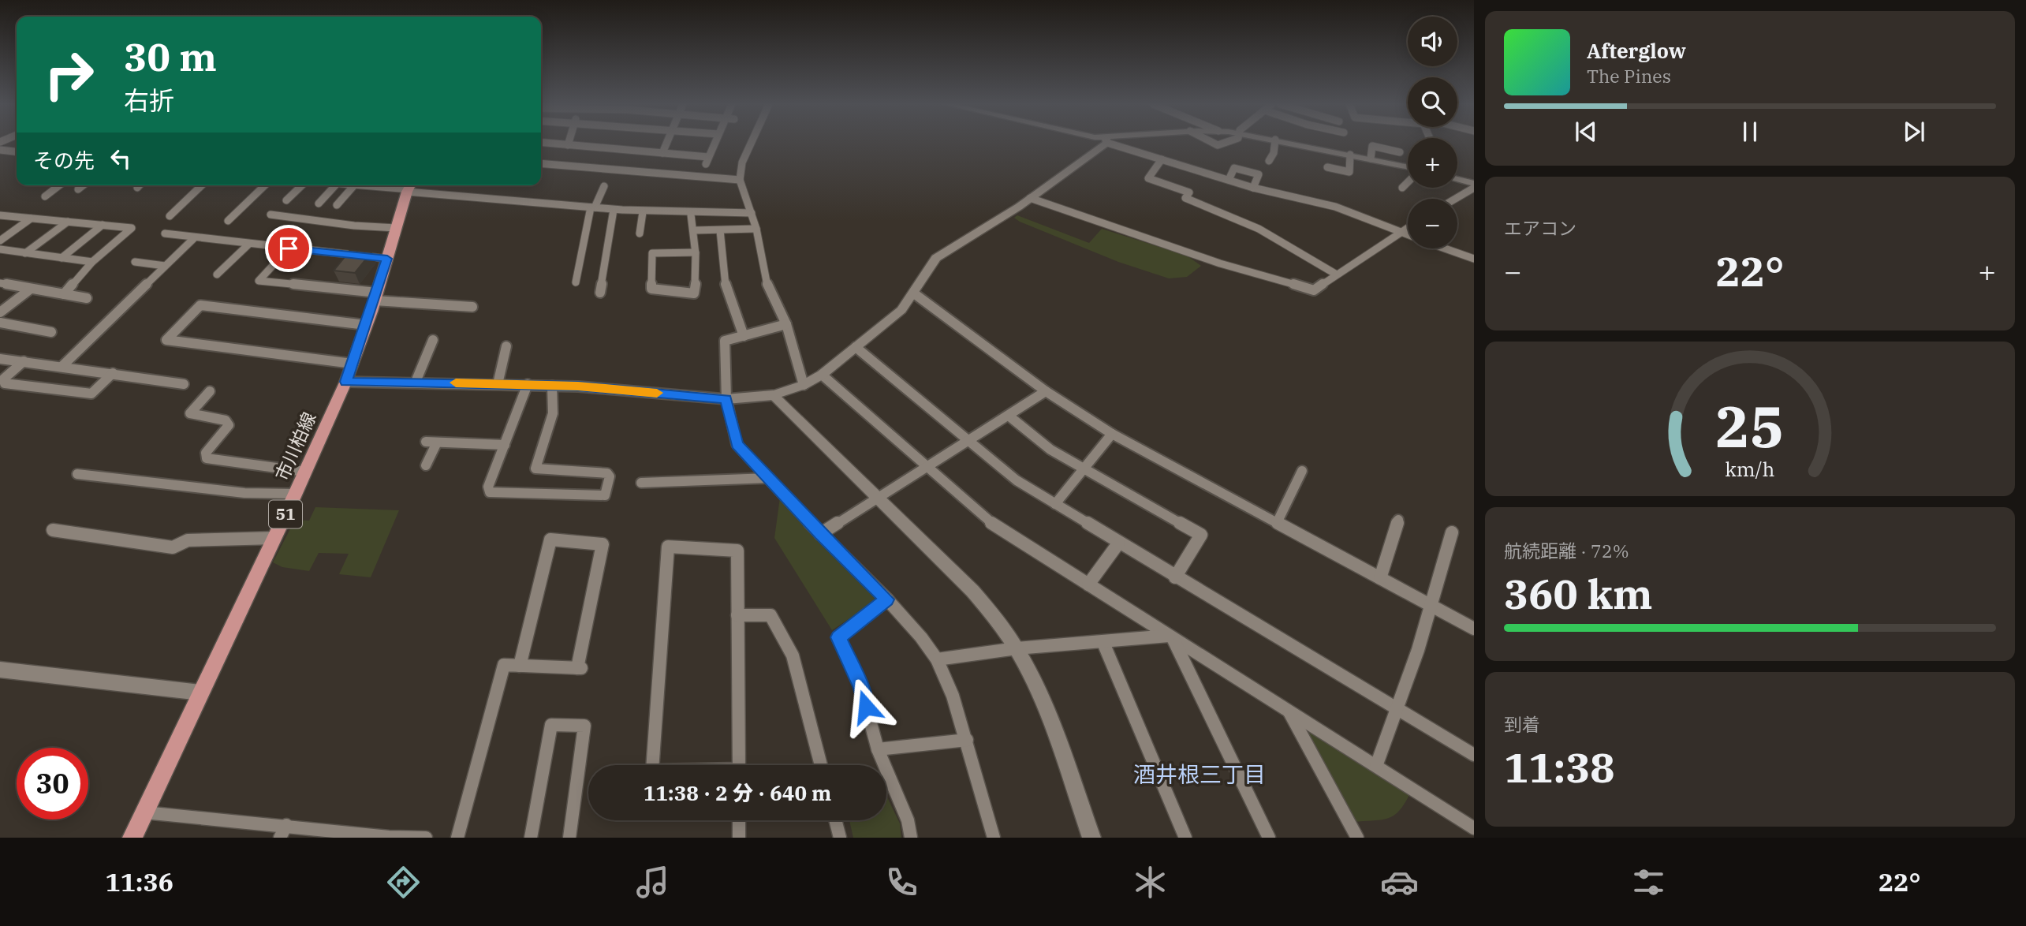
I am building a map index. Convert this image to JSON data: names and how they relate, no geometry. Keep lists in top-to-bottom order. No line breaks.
{"streets":{"main road":["市川柏線","51"]},"districts":["酒井根三丁目"],"page":{"map_buttons":["+","−"],"turn":["30 m","右折"],"song":["Afterglow","The Pines"],"then":"その先","tile":["エアコン",["航続距離 · 72%","360 km"],["到着","11:38"]],"heat":["−","22°","+"],"limit":"30","trip":"11:38 · 2 分 · 640 m","tabs":["11:36","22°"],"gauge":["25","km/h"]}}
